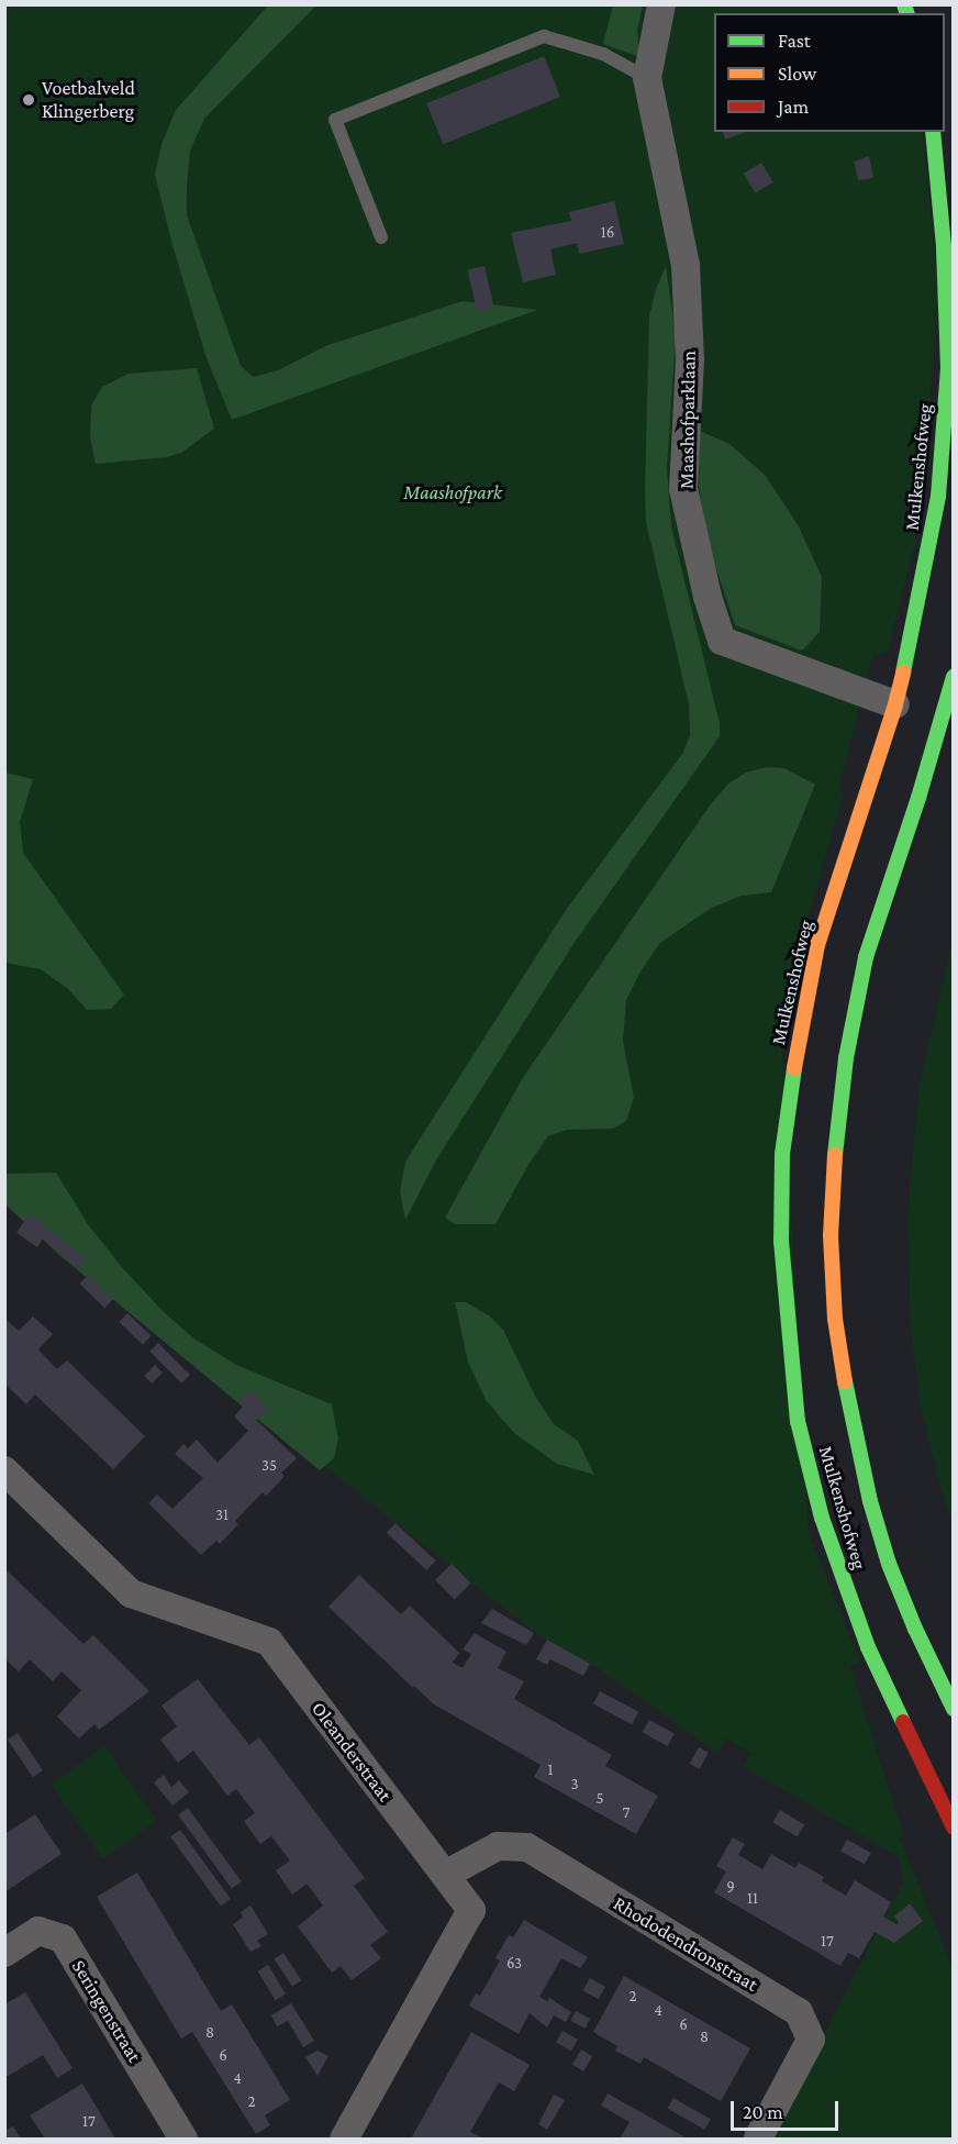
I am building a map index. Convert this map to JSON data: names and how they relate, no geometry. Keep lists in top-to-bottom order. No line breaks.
{"streets":{"street":["Maashofparklaan","Mulkenshofweg","Oleanderstraat","Rhododendronstraat","Seringenstraat"]},"crossings":[["Maashofparklaan","Mulkenshofweg"],["Oleanderstraat","Rhododendronstraat"]],"parks":["Maashofpark"],"places":["Voetbalveld Klingerberg"],"house_numbers":["16","35","31","1","3","5","7","9","11","17","63","2","4","6","8","8","6","4","2","17"],"legend":["Fast","Slow","Jam"],"scale_bar":"20 m"}
